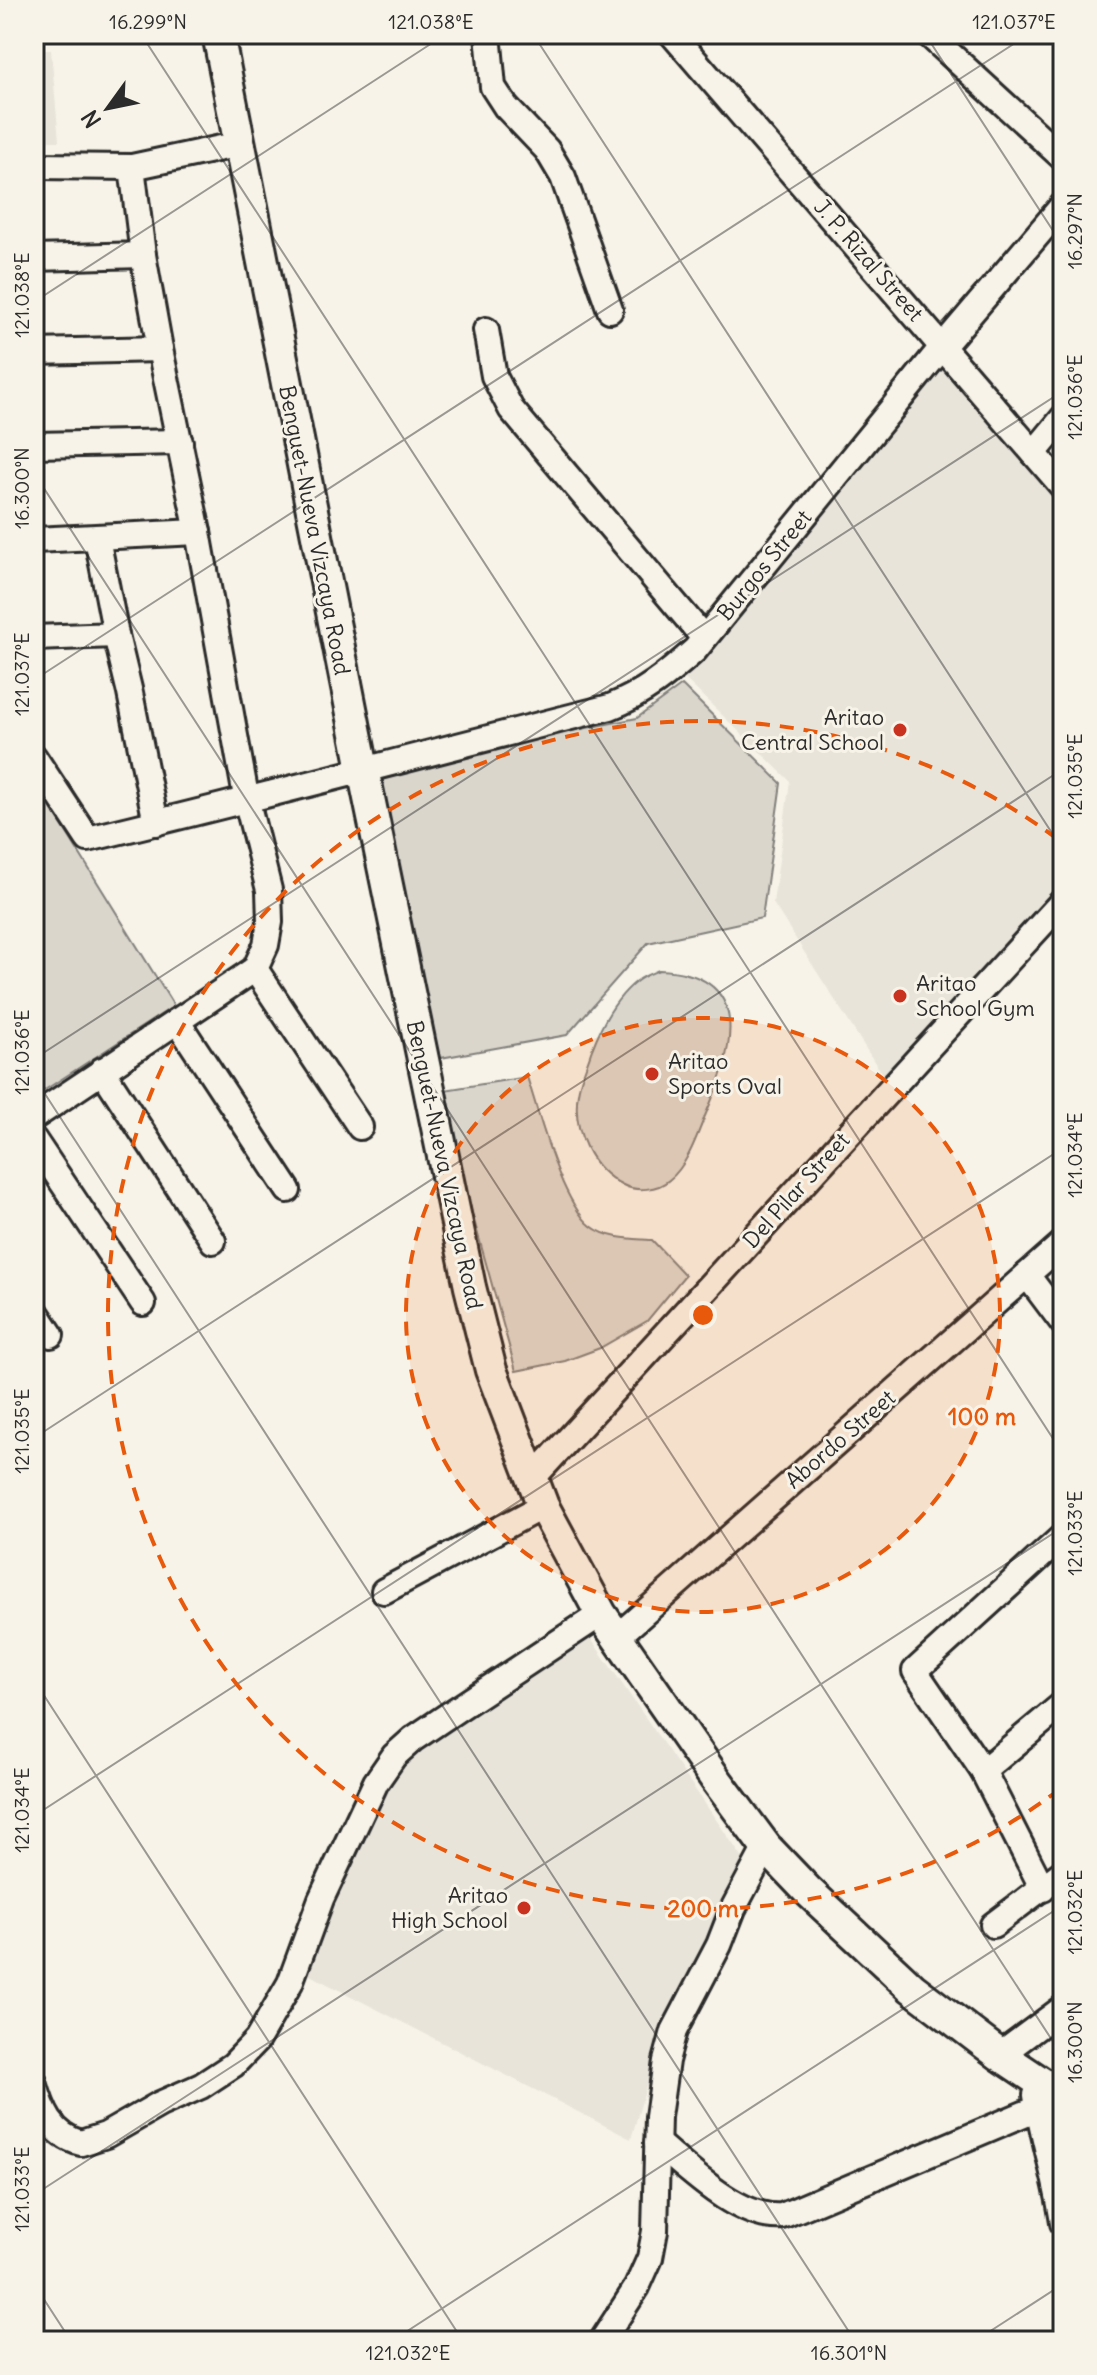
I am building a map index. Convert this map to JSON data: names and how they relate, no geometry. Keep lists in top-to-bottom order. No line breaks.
{"streets":{"main road":["Benguet-Nueva Vizcaya Road"],"street":["J. P. Rizal Street","Burgos Street","Del Pilar Street","Abordo Street"]},"crossings":[["J. P. Rizal Street","Burgos Street"],["Benguet-Nueva Vizcaya Road","Burgos Street"],["Benguet-Nueva Vizcaya Road","Del Pilar Street"],["Benguet-Nueva Vizcaya Road","Abordo Street"]],"places":["Aritao Central School","Aritao School Gym","Aritao Sports Oval","Aritao High School"],"north":"bottom left","coordinates":["16.299°N","121.038°E","121.037°E","16.297°N","121.036°E","16.300°N","121.035°E","121.034°E","121.033°E","121.032°E","16.301°N"],"rings":["100 m","200 m"]}
